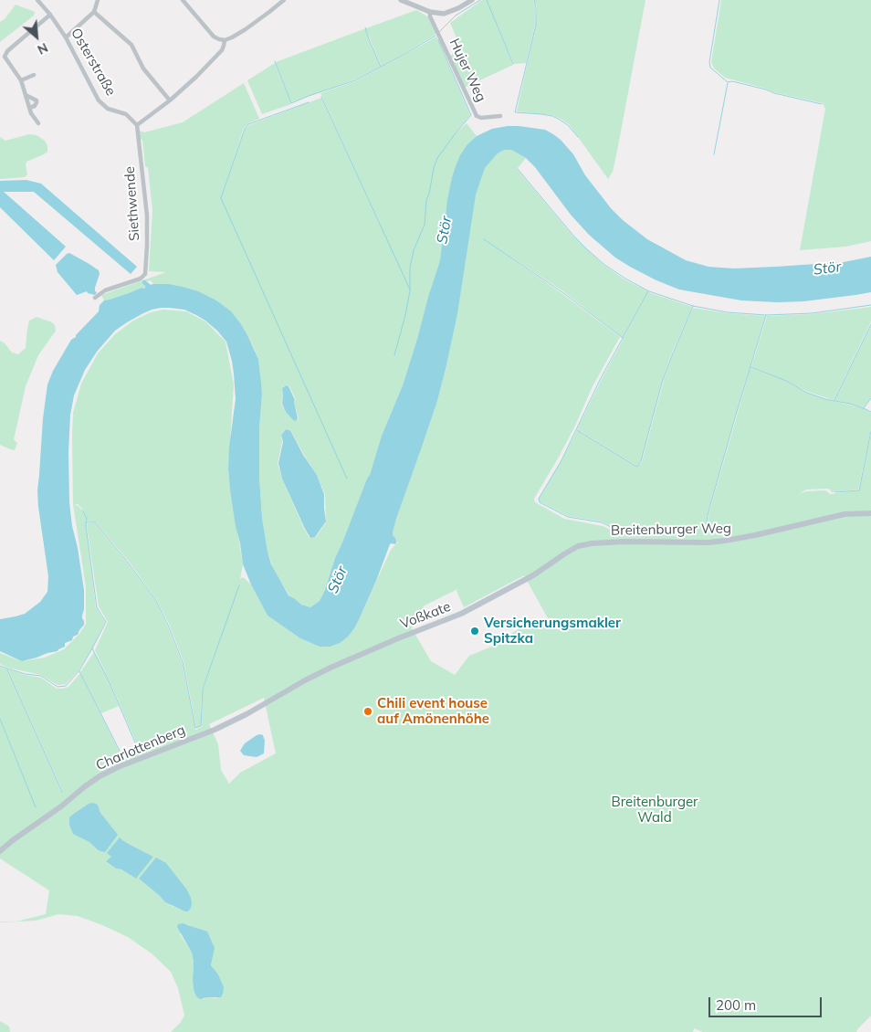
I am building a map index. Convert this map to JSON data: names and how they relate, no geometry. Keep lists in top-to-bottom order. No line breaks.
{"streets":{"main road":["Breitenburger Weg","Voßkate","Charlottenberg"],"street":["Osterstraße","Hujer Weg","Siethwende"]},"crossings":[["Osterstraße","Siethwende"],["Breitenburger Weg","Voßkate"],["Voßkate","Charlottenberg"]],"water":["Stör"],"parks":["Breitenburger Wald"],"places":["Versicherungsmakler Spitzka","Chili event house auf Amönenhöhe"],"scale_bar":"200 m","north":"bottom right"}
